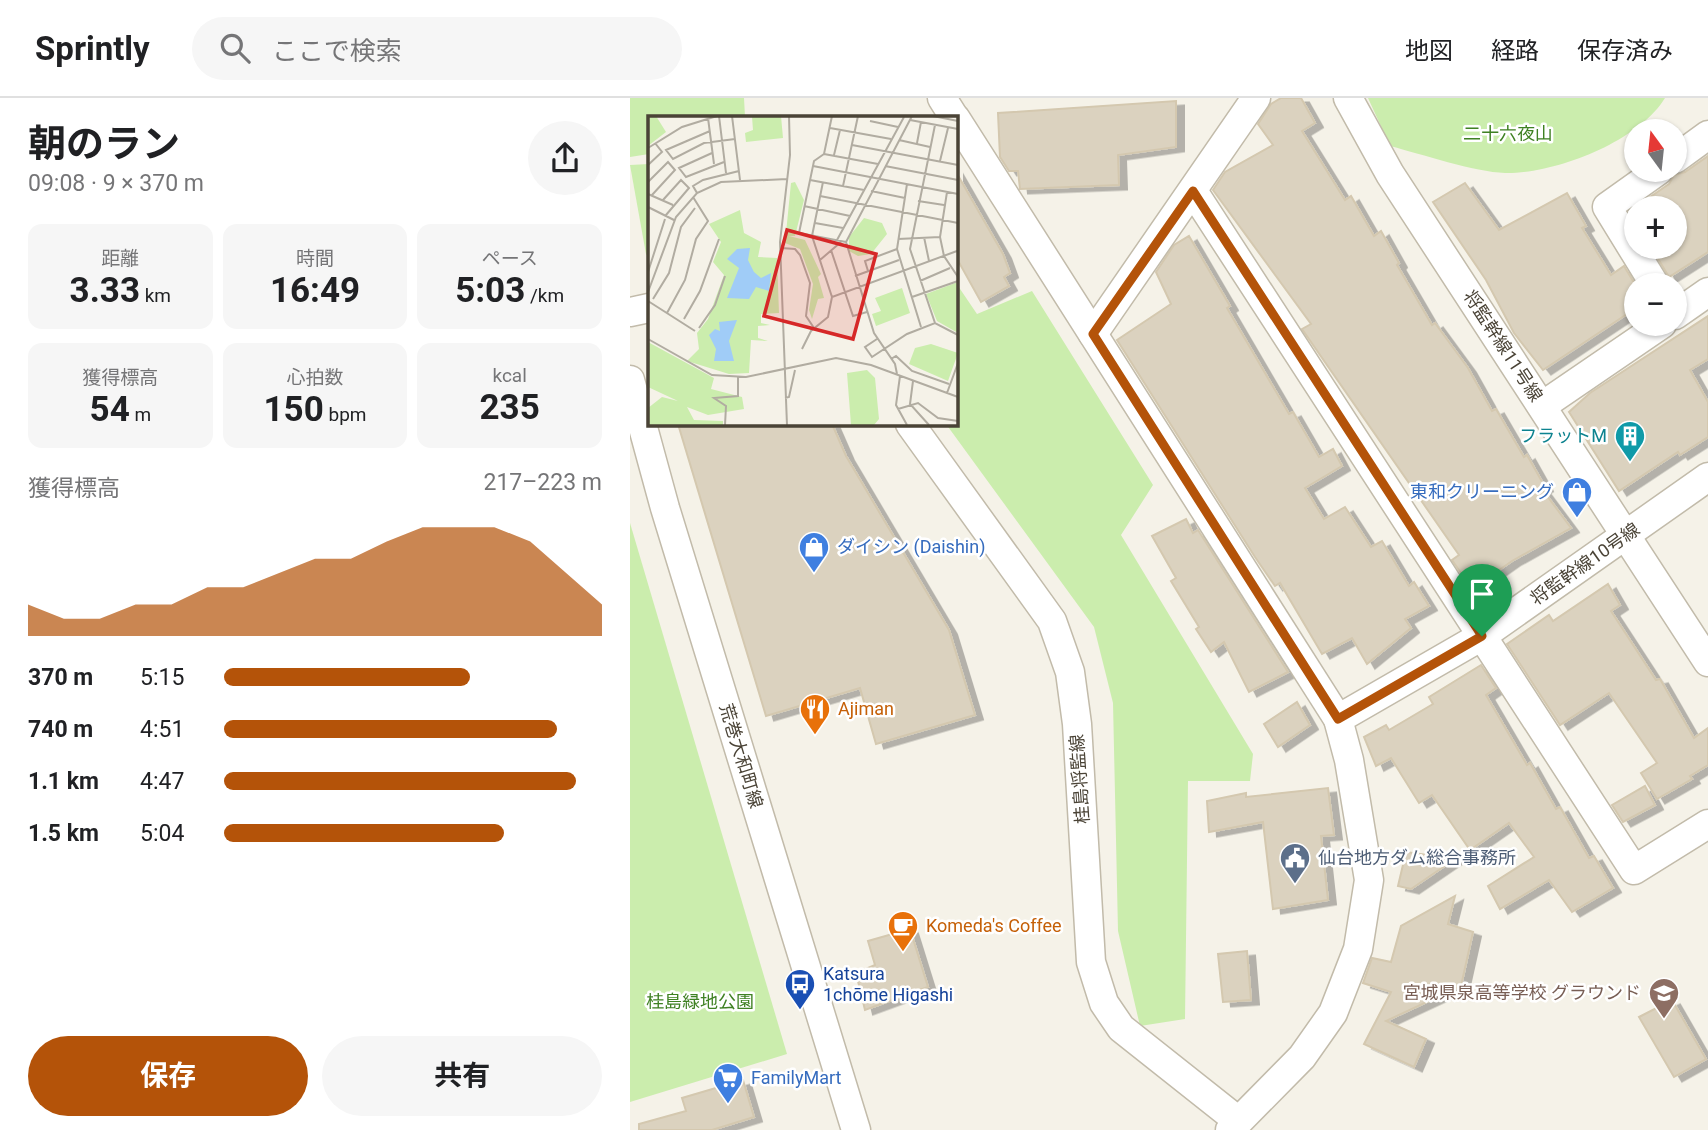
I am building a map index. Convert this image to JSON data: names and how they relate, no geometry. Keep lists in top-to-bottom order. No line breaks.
{"streets":{"street":["将監幹線11号線","将監幹線10号線","荒巻大和町線","桂島将監線"]},"crossings":[["将監幹線11号線","将監幹線10号線"]],"parks":["二十六夜山","桂島緑地公園"],"places":{"building":["フラットM"],"shop":["東和クリーニング","ダイシン (Daishin)"],"restaurant":["Ajiman"],"public building":["仙台地方ダム総合事務所"],"cafe":["Komeda's Coffee"],"bus stop":["Katsura 1chōme Higashi"],"school or university":["宮城県泉高等学校 グラウンド"],"supermarket":["FamilyMart"]},"north":"top","page":{"header":"Sprintly","search":"ここで検索","nav":["地図","経路","保存済み"],"heading":["朝のラン","09:08 · 9 × 370 m"],"map_buttons":["+","−"],"stats":[["距離","3.33 km"],["時間","16:49"],["ペース","5:03 /km"],["獲得標高","54 m"],["心拍数","150 bpm"],["kcal","235"]],"chart":["獲得標高","217–223 m"],"list":[{"name":"370 m","note":"5:15"},{"name":"740 m","note":"4:51"},{"name":"1.1 km","note":"4:47"},{"name":"1.5 km","note":"5:04"}],"buttons":["保存","共有"]}}
